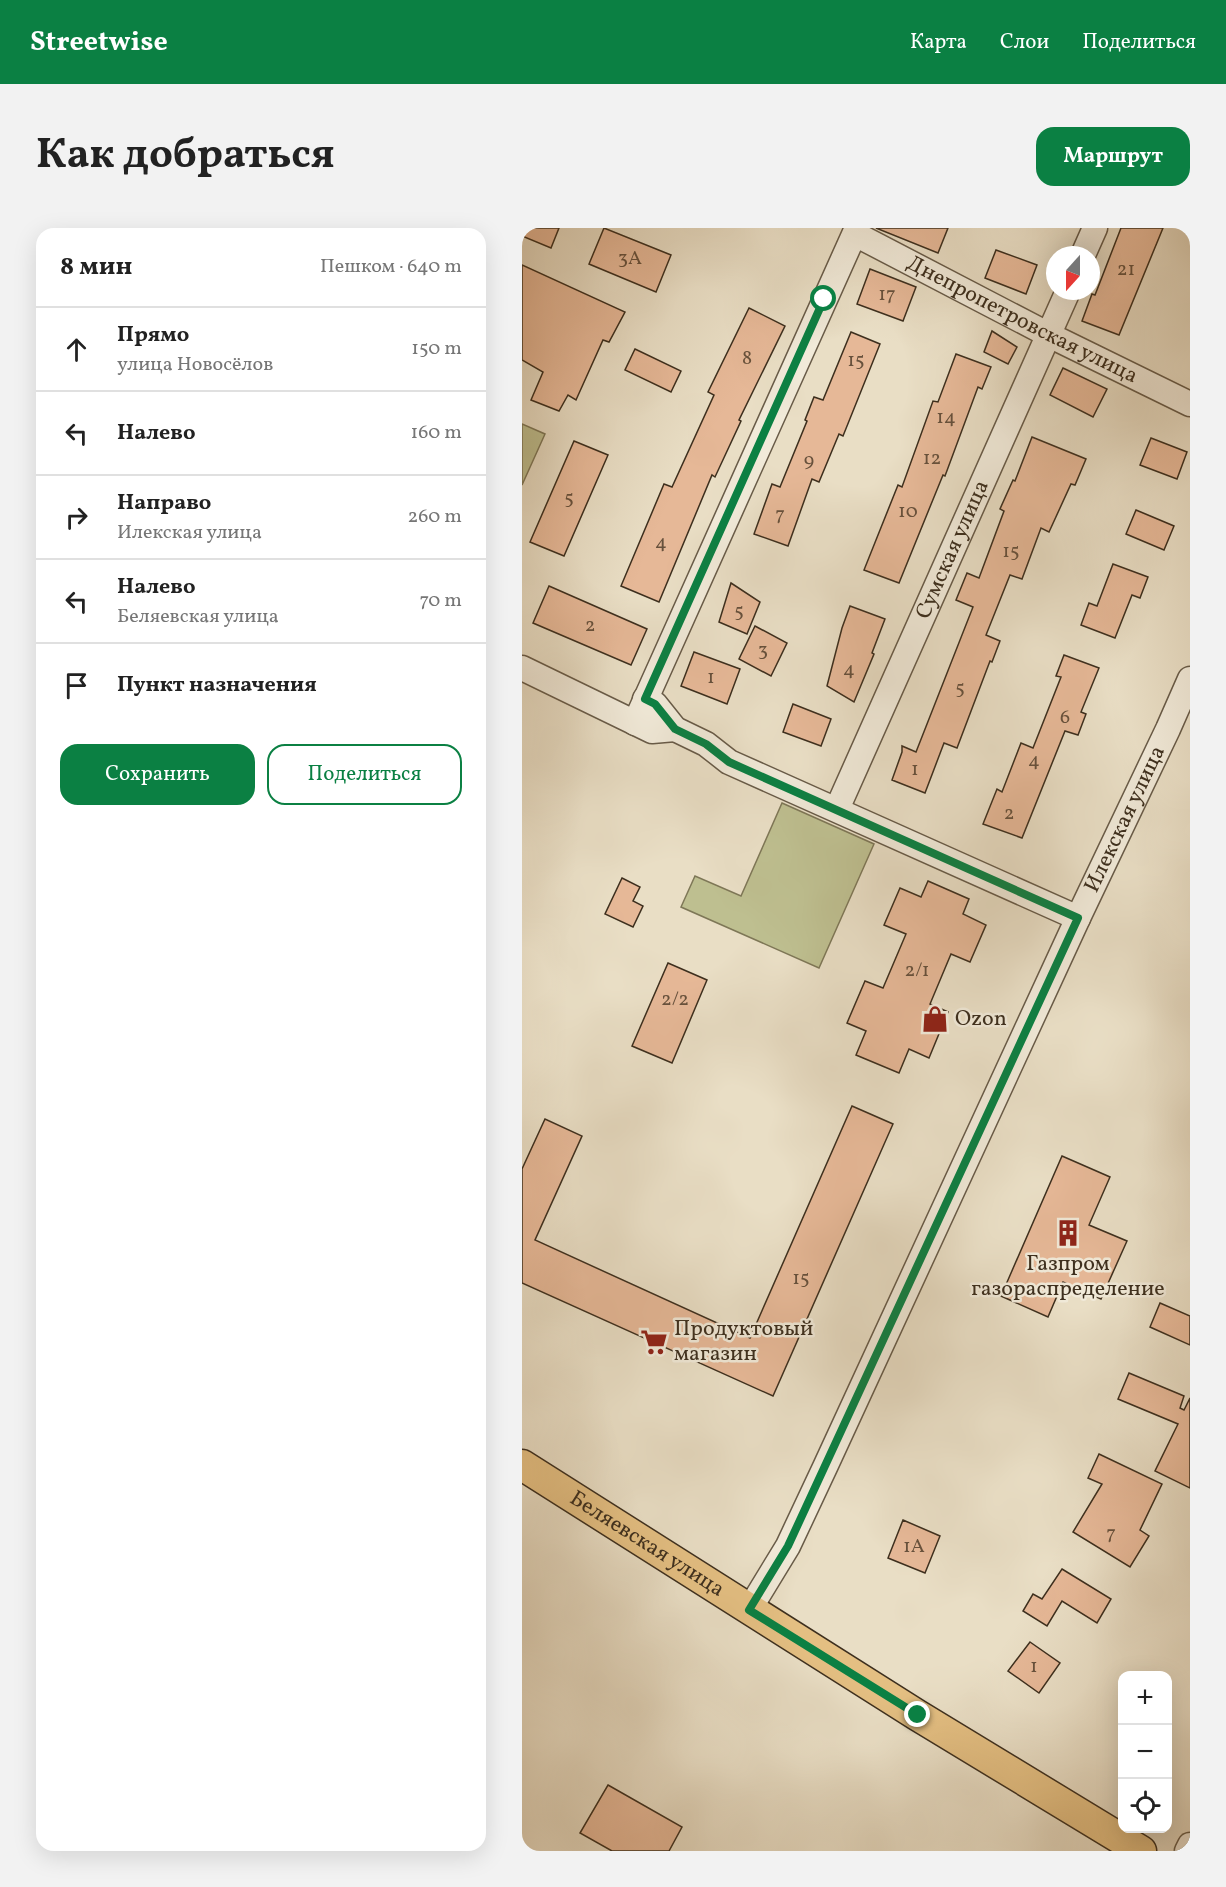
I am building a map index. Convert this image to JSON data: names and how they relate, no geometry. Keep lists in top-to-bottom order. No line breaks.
{"streets":{"main road":["Беляевская улица"],"street":["Днепропетровская улица","Сумская улица","Илекская улица"]},"crossings":[["Днепропетровская улица","Сумская улица"],["Илекская улица","Беляевская улица"]],"places":{"shop":["Ozon"],"building":["Газпром газораспределение"],"supermarket":["Продуктовый магазин"]},"house_numbers":["3А","21","17","8","15","14","12","9","5","10","7","4","15","5","2","3","4","1","5","6","4","1","2","2/1","2/2","15","7","1А","1"],"north":"bottom","page":{"header":"Streetwise","nav":["Карта","Слои","Поделиться"],"title":"Как добраться","buttons":["Маршрут",["Сохранить","Поделиться"]],"heading":["8 мин","Пешком · 640 m"],"list":[["Прямо","улица Новосёлов","150 m"],["Налево","160 m"],["Направо","Илекская улица","260 m"],["Налево","Беляевская улица","70 m"],"Пункт назначения"],"map_buttons":["+","−"]}}
